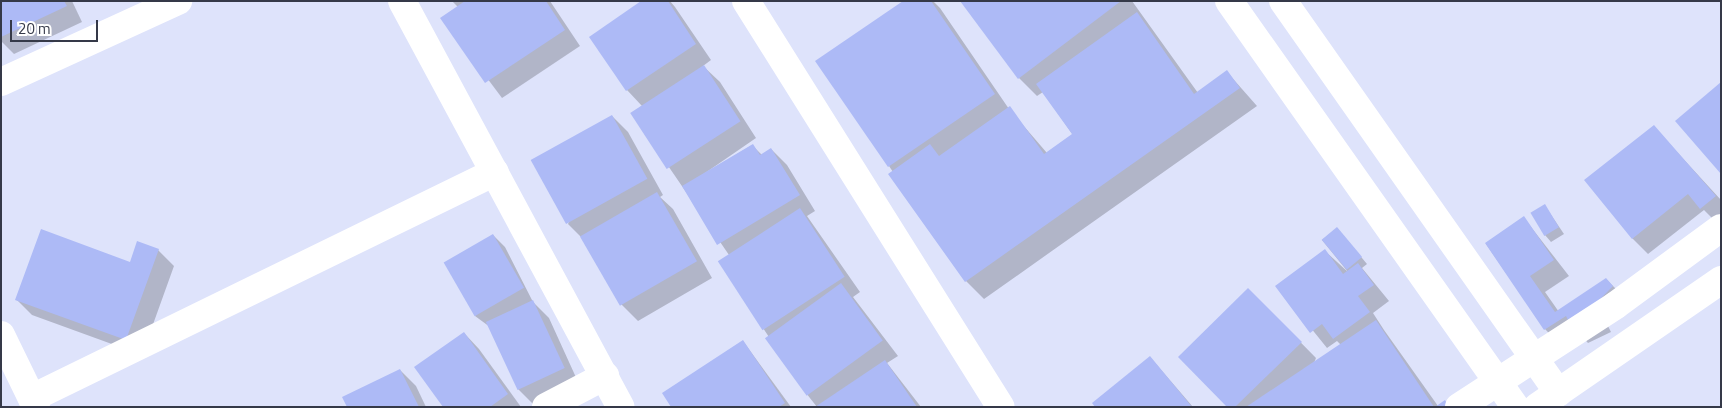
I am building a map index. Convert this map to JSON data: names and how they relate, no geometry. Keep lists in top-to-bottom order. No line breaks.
{"scale_bar":"20 m"}
